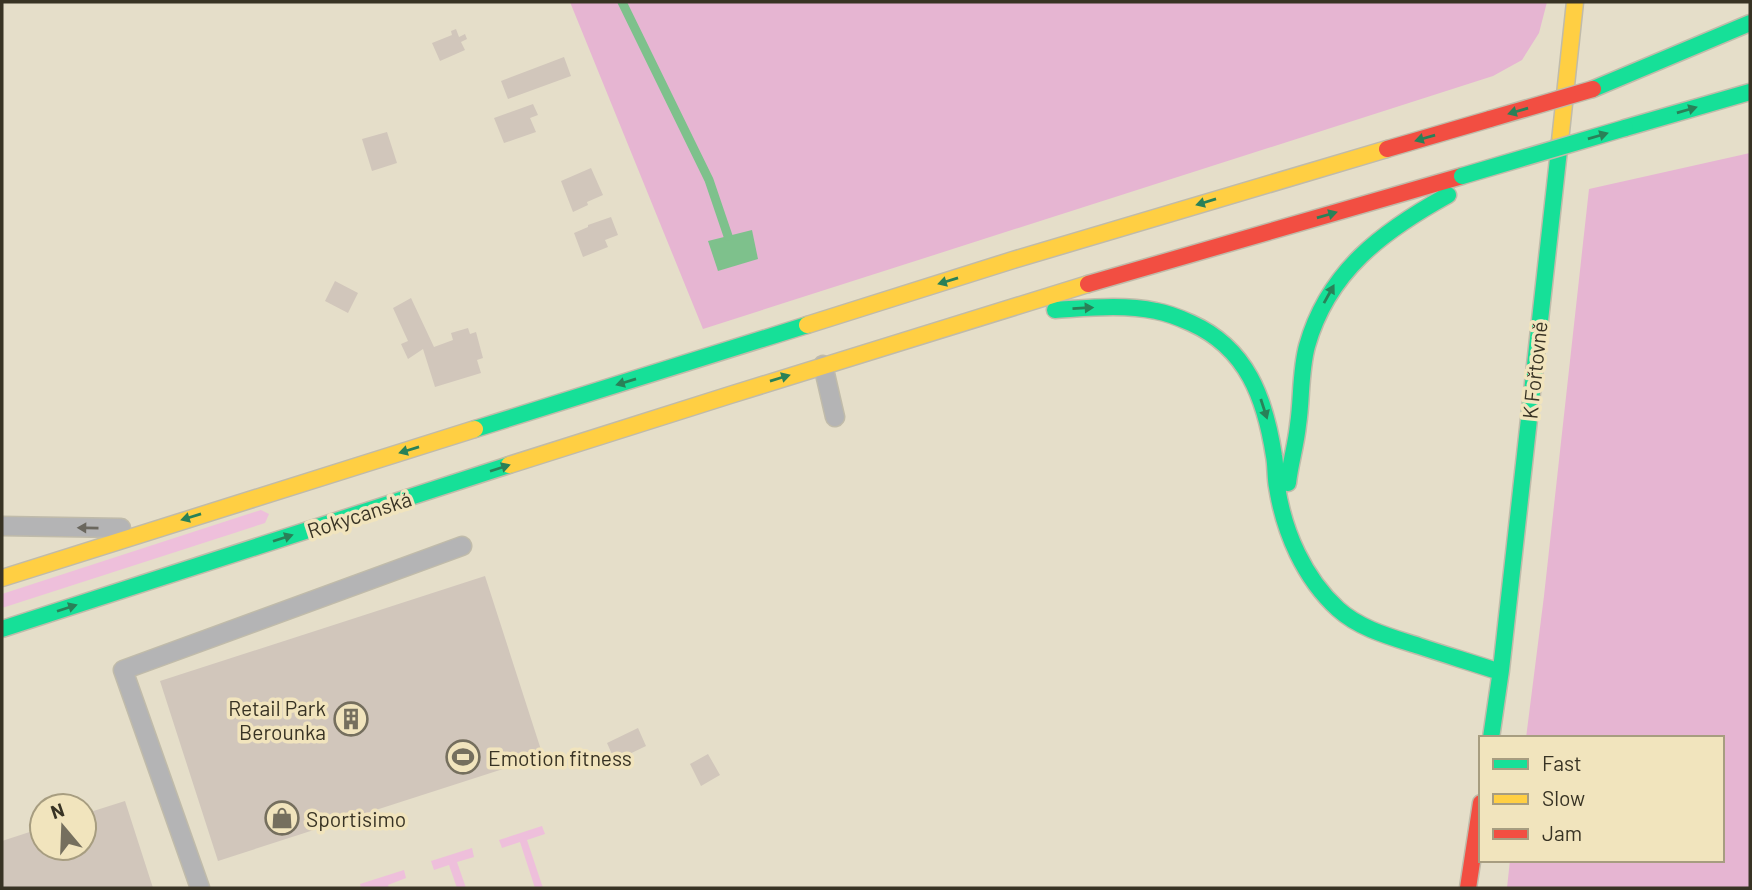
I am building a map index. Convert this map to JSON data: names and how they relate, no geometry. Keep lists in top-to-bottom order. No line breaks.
{"streets":{"main road":["K Fořtovně","Rokycanská"]},"places":{"building":["Retail Park Berounka"],"sports":["Emotion fitness"],"shop":["Sportisimo"]},"legend":["Fast","Slow","Jam"],"north":"top"}
